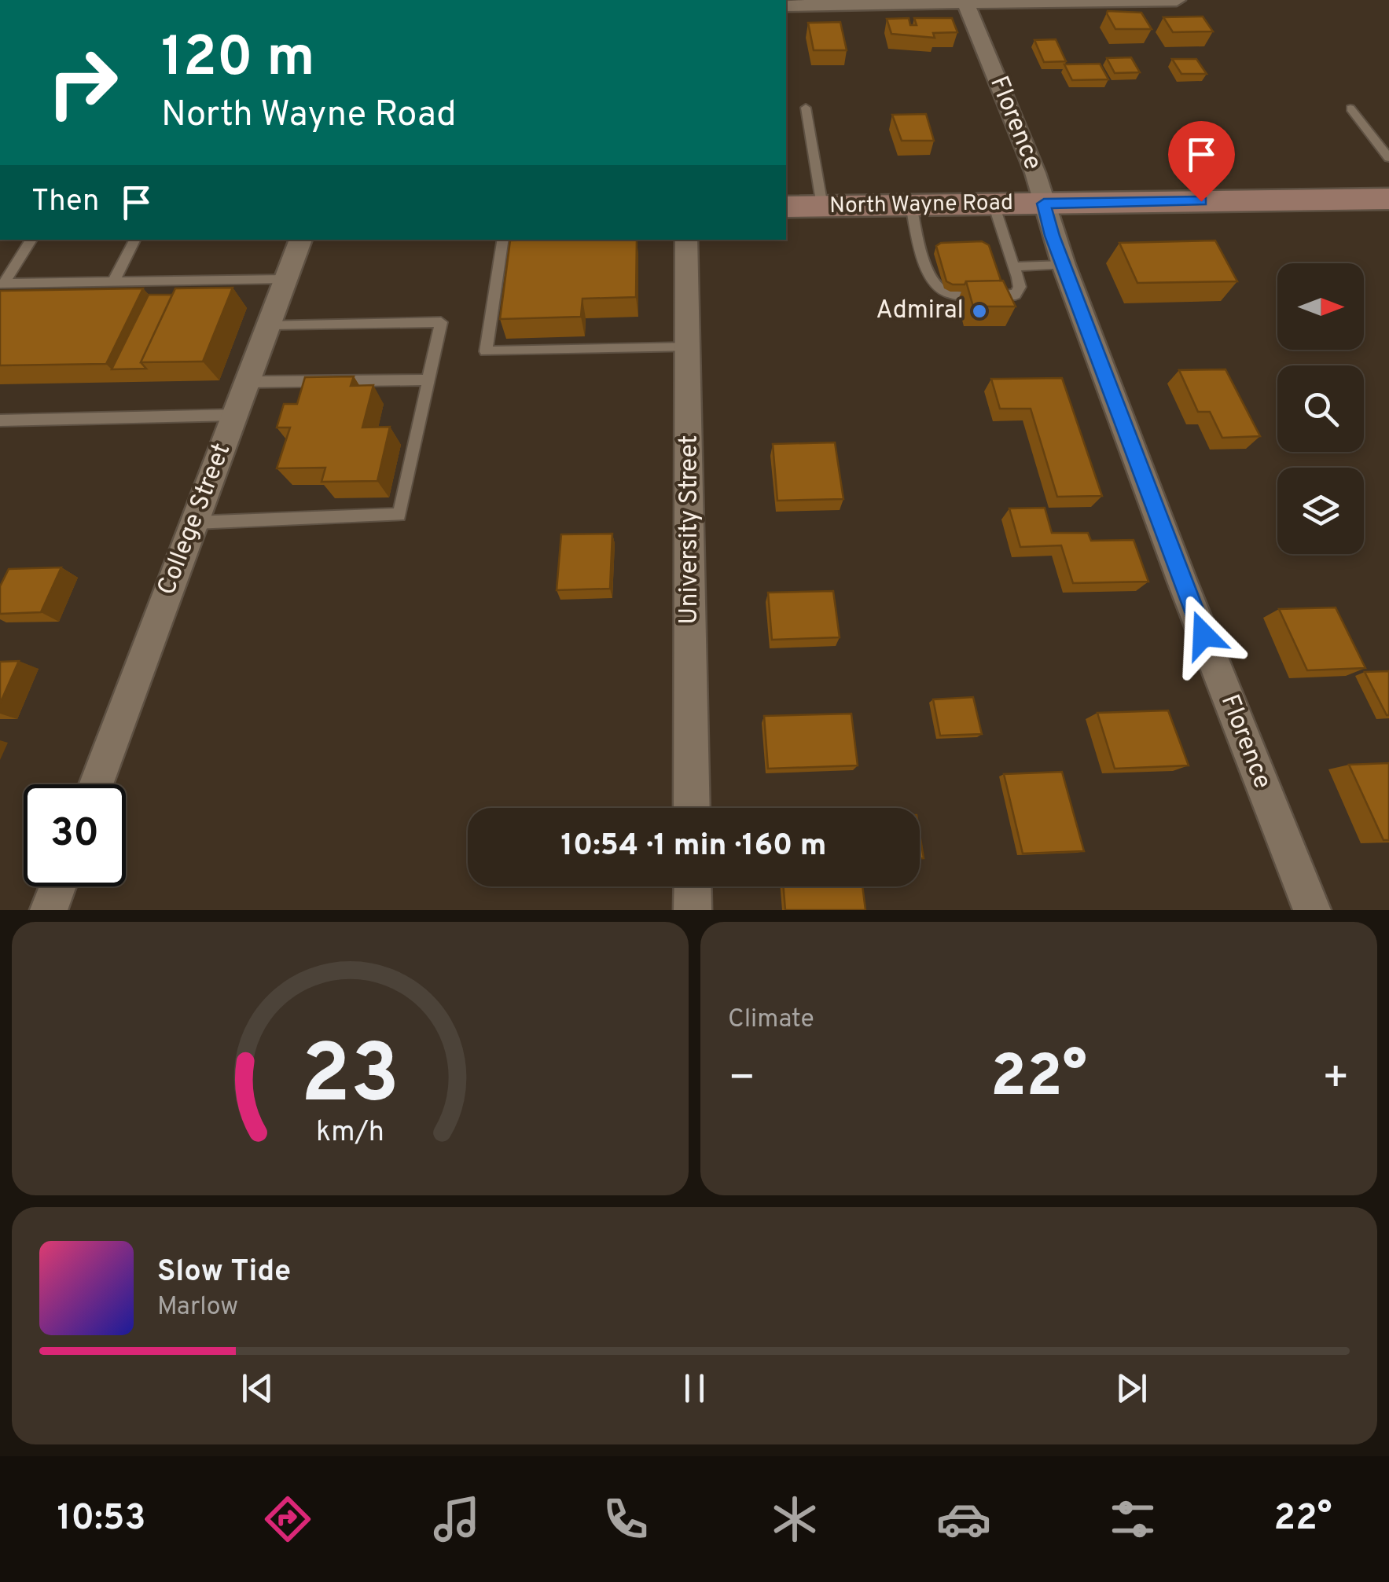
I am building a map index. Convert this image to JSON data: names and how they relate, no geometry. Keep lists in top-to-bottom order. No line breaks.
{"streets":{"main road":["North Wayne Road"],"street":["Florence","College Street","University Street"]},"crossings":[["Florence","North Wayne Road"]],"places":["Admiral"],"north":"right","page":{"turn":["120 m","North Wayne Road"],"then":"Then","limit":"30","trip":"10:54 · 1 min · 160 m","tile":"Climate","heat":["−","22°","+"],"song":["Slow Tide","Marlow"],"tabs":["10:53","22°"],"gauge":["23","km/h"]}}
